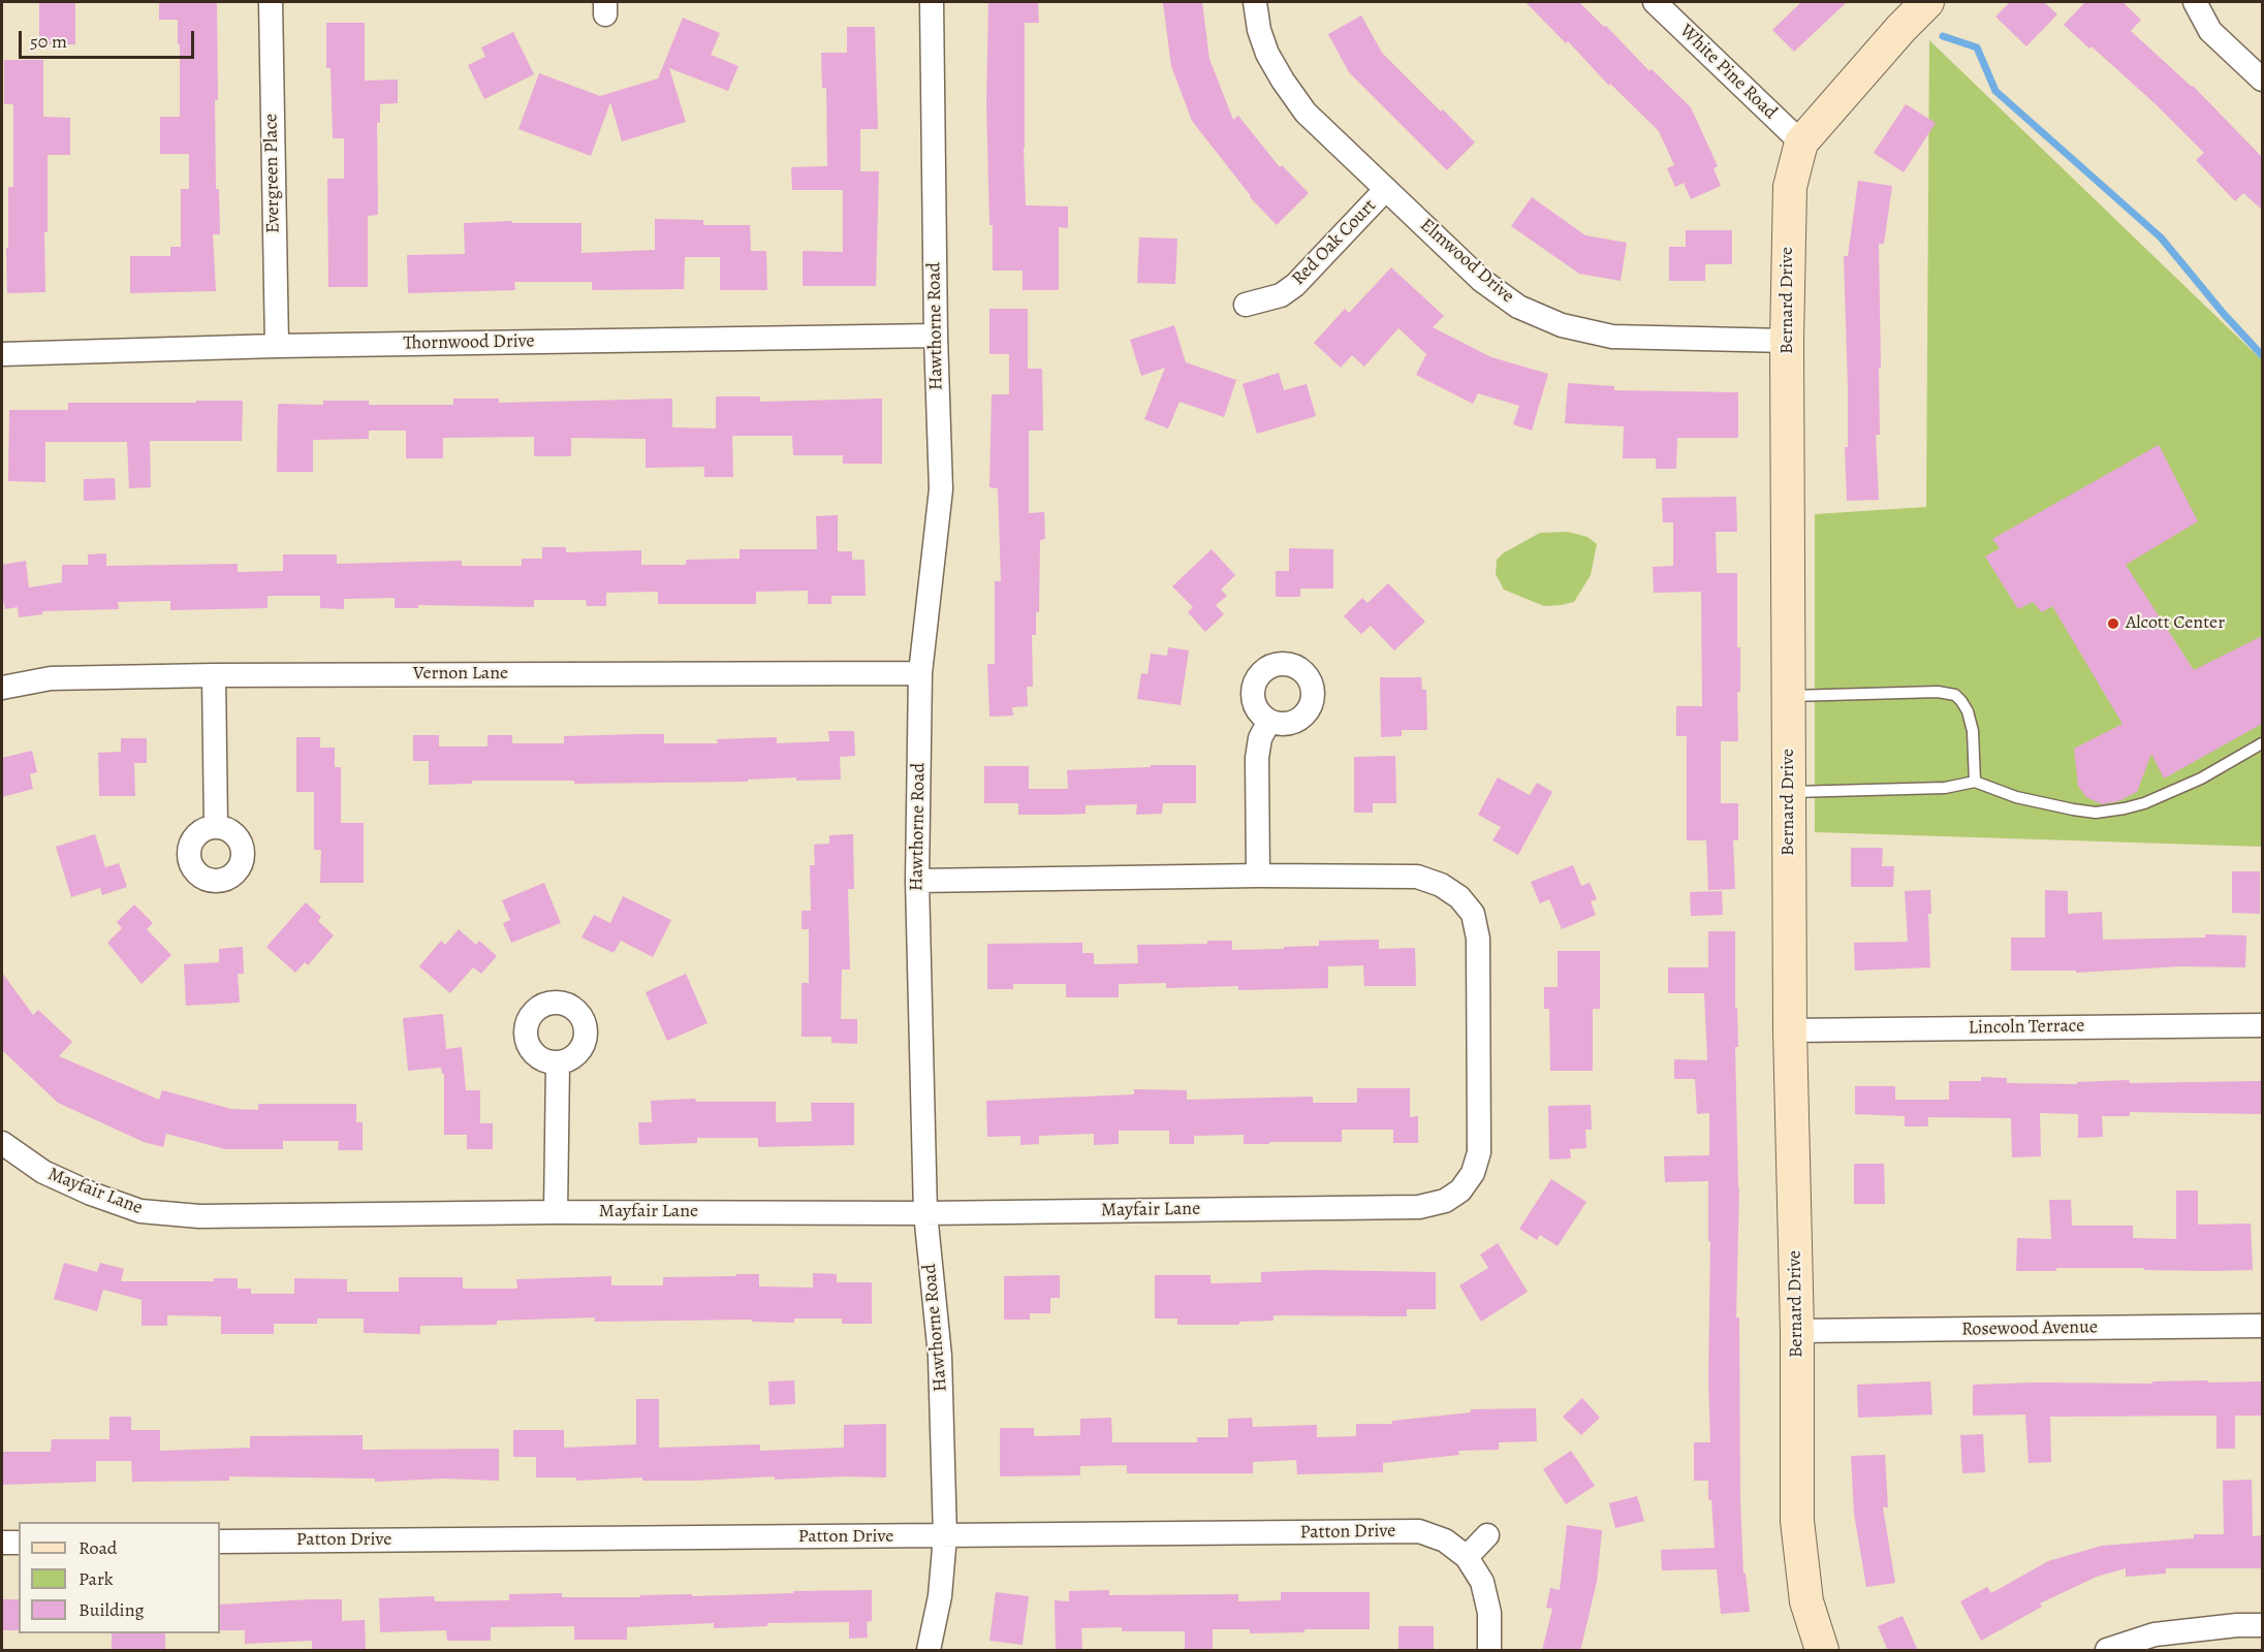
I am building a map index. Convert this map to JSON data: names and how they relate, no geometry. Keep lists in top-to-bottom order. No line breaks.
{"streets":{"street":["White Pine Road","Evergreen Place","Red Oak Court","Elmwood Drive","Bernard Drive","Hawthorne Road","Thornwood Drive","Vernon Lane","Lincoln Terrace","Mayfair Lane","Rosewood Avenue","Patton Drive"]},"crossings":[["White Pine Road","Bernard Drive"],["Evergreen Place","Thornwood Drive"],["Red Oak Court","Elmwood Drive"],["Elmwood Drive","Bernard Drive"],["Bernard Drive","Lincoln Terrace"],["Bernard Drive","Rosewood Avenue"],["Hawthorne Road","Thornwood Drive"],["Hawthorne Road","Vernon Lane"],["Hawthorne Road","Mayfair Lane"],["Hawthorne Road","Patton Drive"]],"places":["Alcott Center"],"legend":["Road","Park","Building"],"scale_bar":"50 m"}
